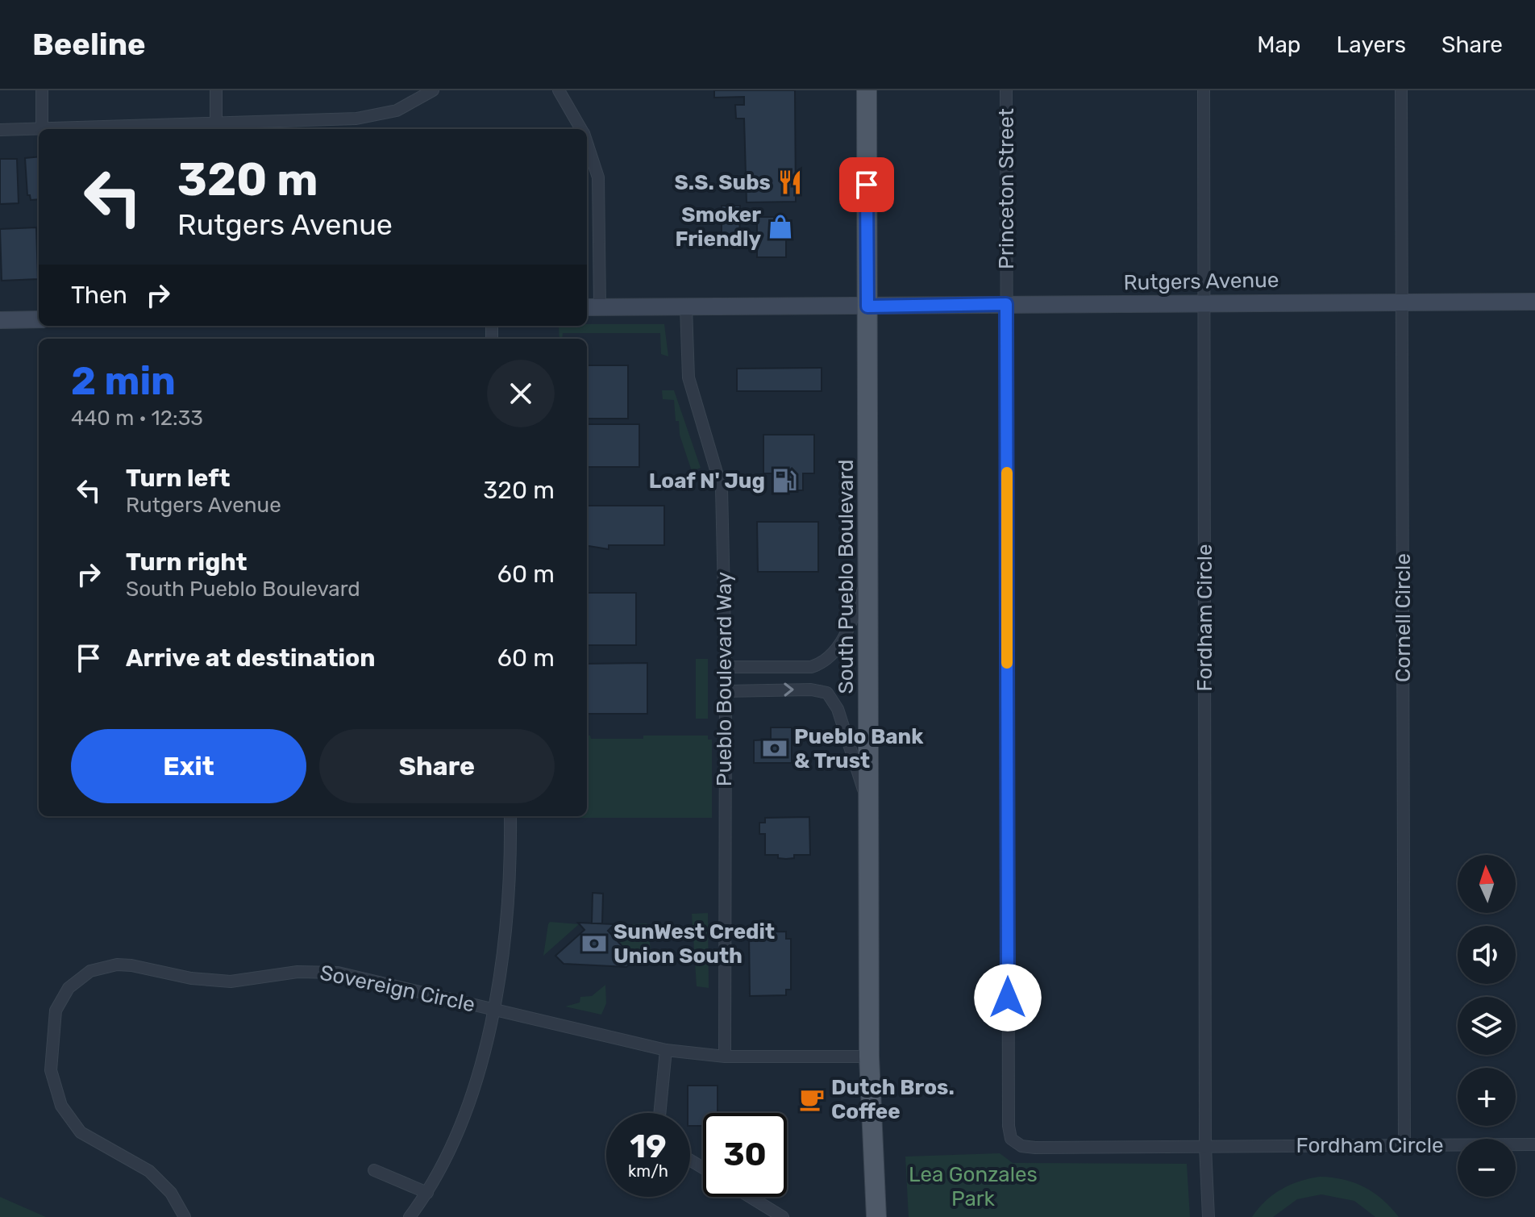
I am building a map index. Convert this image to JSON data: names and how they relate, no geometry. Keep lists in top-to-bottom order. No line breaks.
{"streets":{"main road":["South Pueblo Boulevard"],"street":["Princeton Street","Rutgers Avenue","Fordham Circle","Cornell Circle","Pueblo Boulevard Way","Sovereign Circle"]},"crossings":[["Princeton Street","Rutgers Avenue"],["Princeton Street","Fordham Circle"],["Rutgers Avenue","South Pueblo Boulevard"],["Rutgers Avenue","Fordham Circle"],["Rutgers Avenue","Cornell Circle"],["Rutgers Avenue","Pueblo Boulevard Way"],["South Pueblo Boulevard","Sovereign Circle"],["Fordham Circle","Cornell Circle"],["Pueblo Boulevard Way","Sovereign Circle"]],"parks":["Lea Gonzales Park"],"places":{"restaurant":["S.S. Subs"],"shop":["Smoker Friendly"],"fuel station":["Loaf N' Jug"],"bank":["Pueblo Bank & Trust","SunWest Credit Union South"],"cafe":["Dutch Bros. Coffee"]},"north":"top","page":{"header":"Beeline","nav":["Map","Layers","Share"],"turn":["320 m","Rutgers Avenue"],"then":"Then","heading":["2 min","440 m · 12:33"],"list":[{"name":"Turn left","note":"Rutgers Avenue","value":"320 m"},{"name":"Turn right","note":"South Pueblo Boulevard","value":"60 m"},{"name":"Arrive at destination","value":"60 m"}],"buttons":["Exit","Share"],"map_buttons":["+","−"],"speed":"19 km/h","limit":"30"}}
